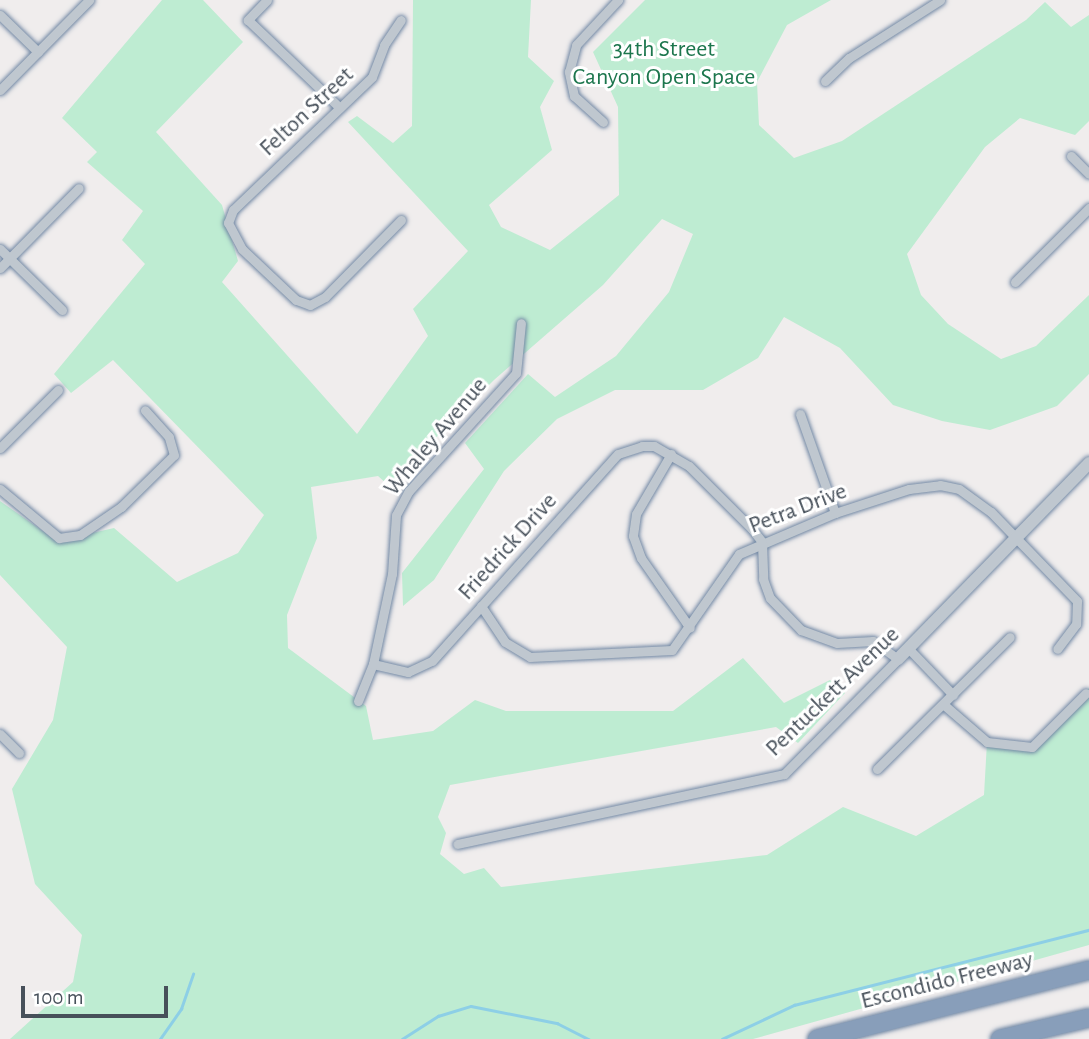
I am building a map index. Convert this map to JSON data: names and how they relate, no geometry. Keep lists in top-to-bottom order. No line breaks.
{"streets":{"highway":["Escondido Freeway"],"street":["Felton Street","Whaley Avenue","Petra Drive","Friedrick Drive","Pentuckett Avenue"]},"crossings":[["Whaley Avenue","Friedrick Drive"],["Petra Drive","Friedrick Drive"],["Petra Drive","Pentuckett Avenue"]],"parks":["34th Street Canyon Open Space"],"scale_bar":"100 m"}
